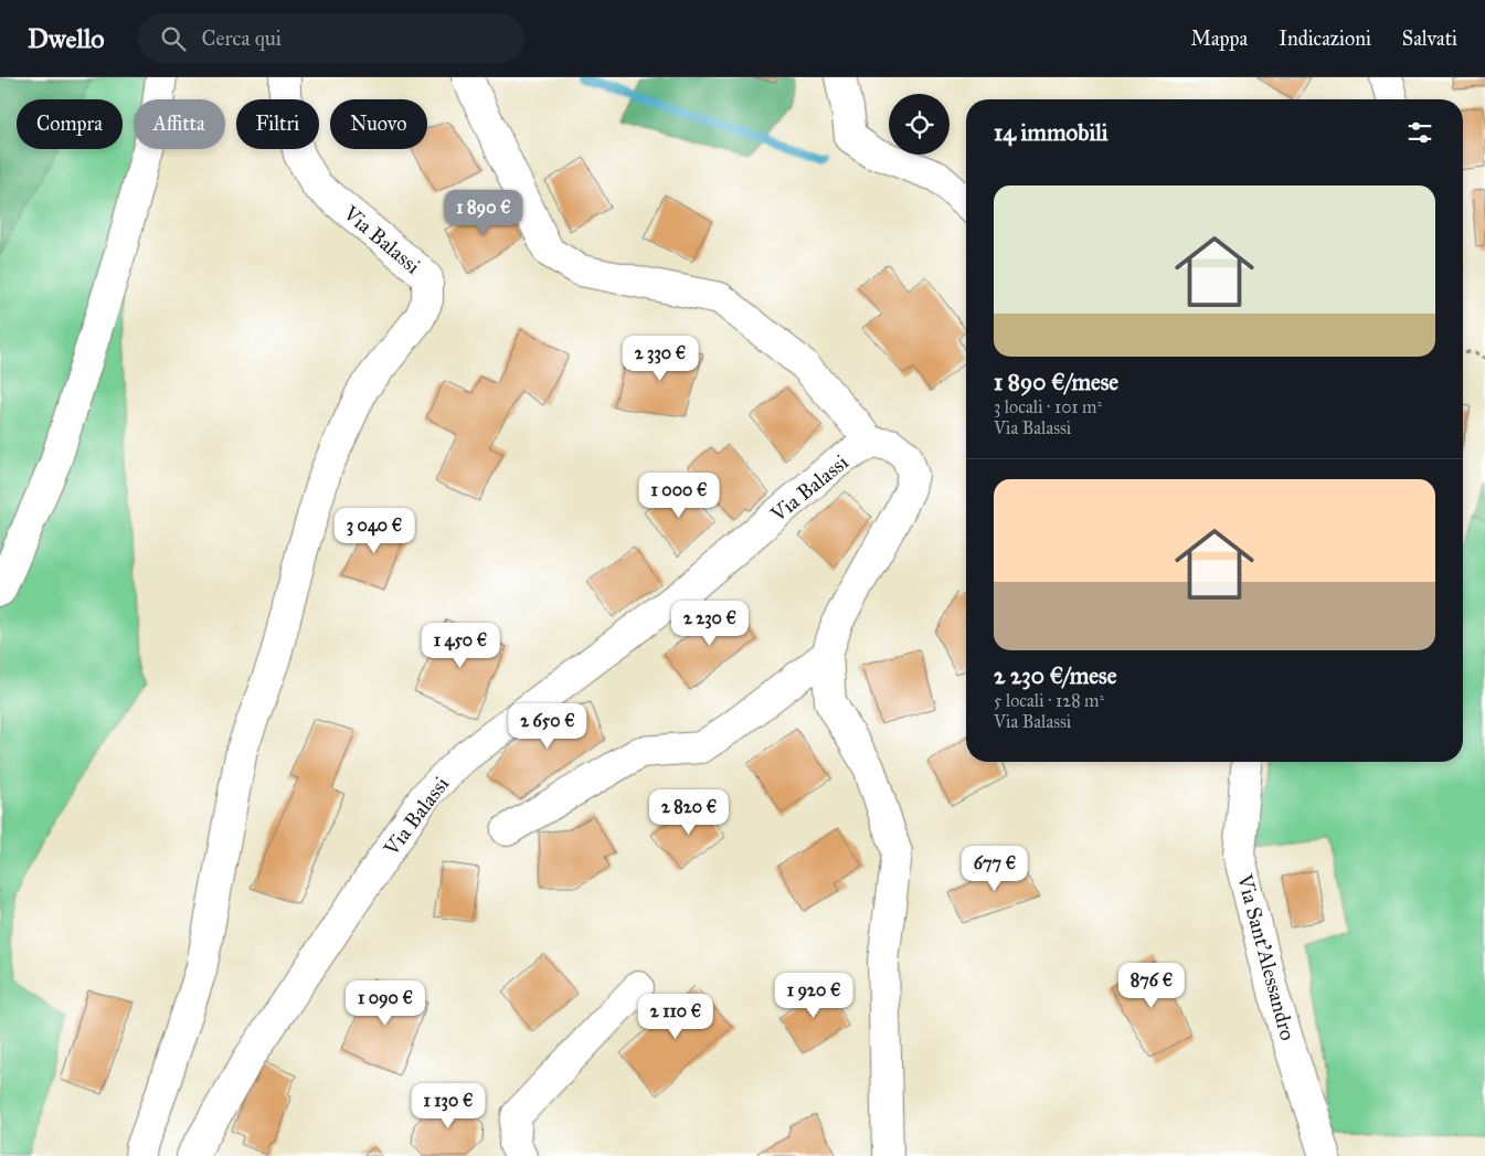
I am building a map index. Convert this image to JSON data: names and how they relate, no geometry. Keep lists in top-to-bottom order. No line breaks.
{"streets":{"street":["Via Balassi","Via Sant'Alessandro"]},"page":{"header":"Dwello","search":"Cerca qui","nav":["Mappa","Indicazioni","Salvati"],"chip":["Compra","Affitta","Filtri","Nuovo"],"heading":"14 immobili","list":[{"name":"1 890 €/mese","note":"3 locali · 101 m² · Via Balassi"},{"name":"2 230 €/mese","note":"5 locali · 128 m² · Via Balassi"}],"price":["1 890 €","2 330 €","1 000 €","3 040 €","2 230 €","1 450 €","2 650 €","2 820 €","677 €","876 €","1 920 €","1 090 €","2 110 €","1 130 €"]}}
